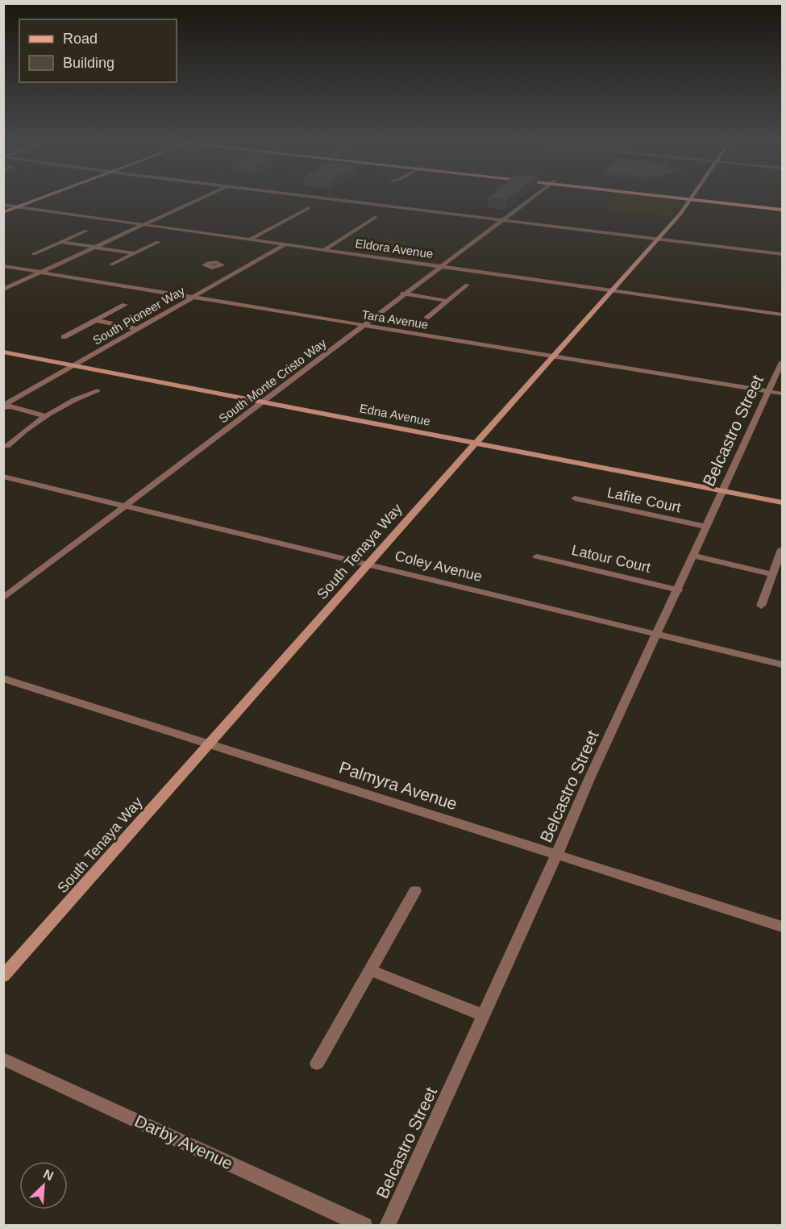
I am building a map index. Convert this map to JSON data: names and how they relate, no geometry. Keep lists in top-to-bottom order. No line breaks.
{"streets":{"street":["Eldora Avenue","South Pioneer Way","Tara Avenue","South Monte Cristo Way","Edna Avenue","Belcastro Street","Lafite Court","South Tenaya Way","Latour Court","Coley Avenue","Palmyra Avenue","Darby Avenue"]},"crossings":[["Eldora Avenue","South Pioneer Way"],["Eldora Avenue","South Monte Cristo Way"],["Eldora Avenue","South Tenaya Way"],["South Pioneer Way","Tara Avenue"],["South Pioneer Way","Edna Avenue"],["Tara Avenue","South Monte Cristo Way"],["Tara Avenue","Belcastro Street"],["Tara Avenue","South Tenaya Way"],["South Monte Cristo Way","Edna Avenue"],["South Monte Cristo Way","Coley Avenue"],["Edna Avenue","Belcastro Street"],["Edna Avenue","South Tenaya Way"],["Belcastro Street","Lafite Court"],["Belcastro Street","Latour Court"],["Belcastro Street","Coley Avenue"],["Belcastro Street","Palmyra Avenue"],["South Tenaya Way","Coley Avenue"],["South Tenaya Way","Palmyra Avenue"]],"legend":["Road","Building"],"north":"top right"}
